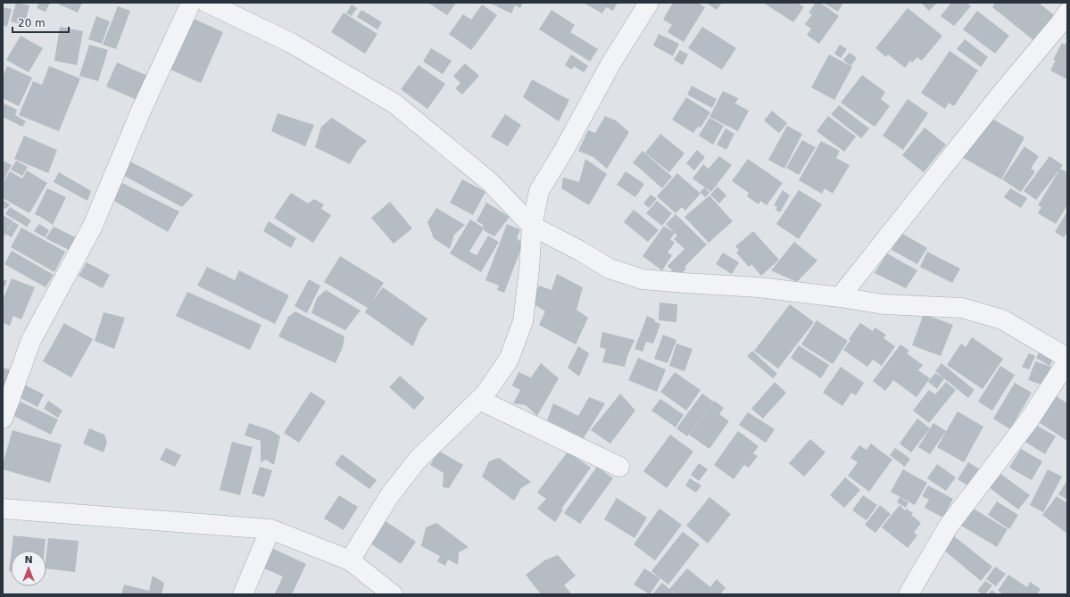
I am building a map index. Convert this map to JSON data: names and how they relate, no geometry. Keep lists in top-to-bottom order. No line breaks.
{"scale_bar":"20 m","north":"top"}
